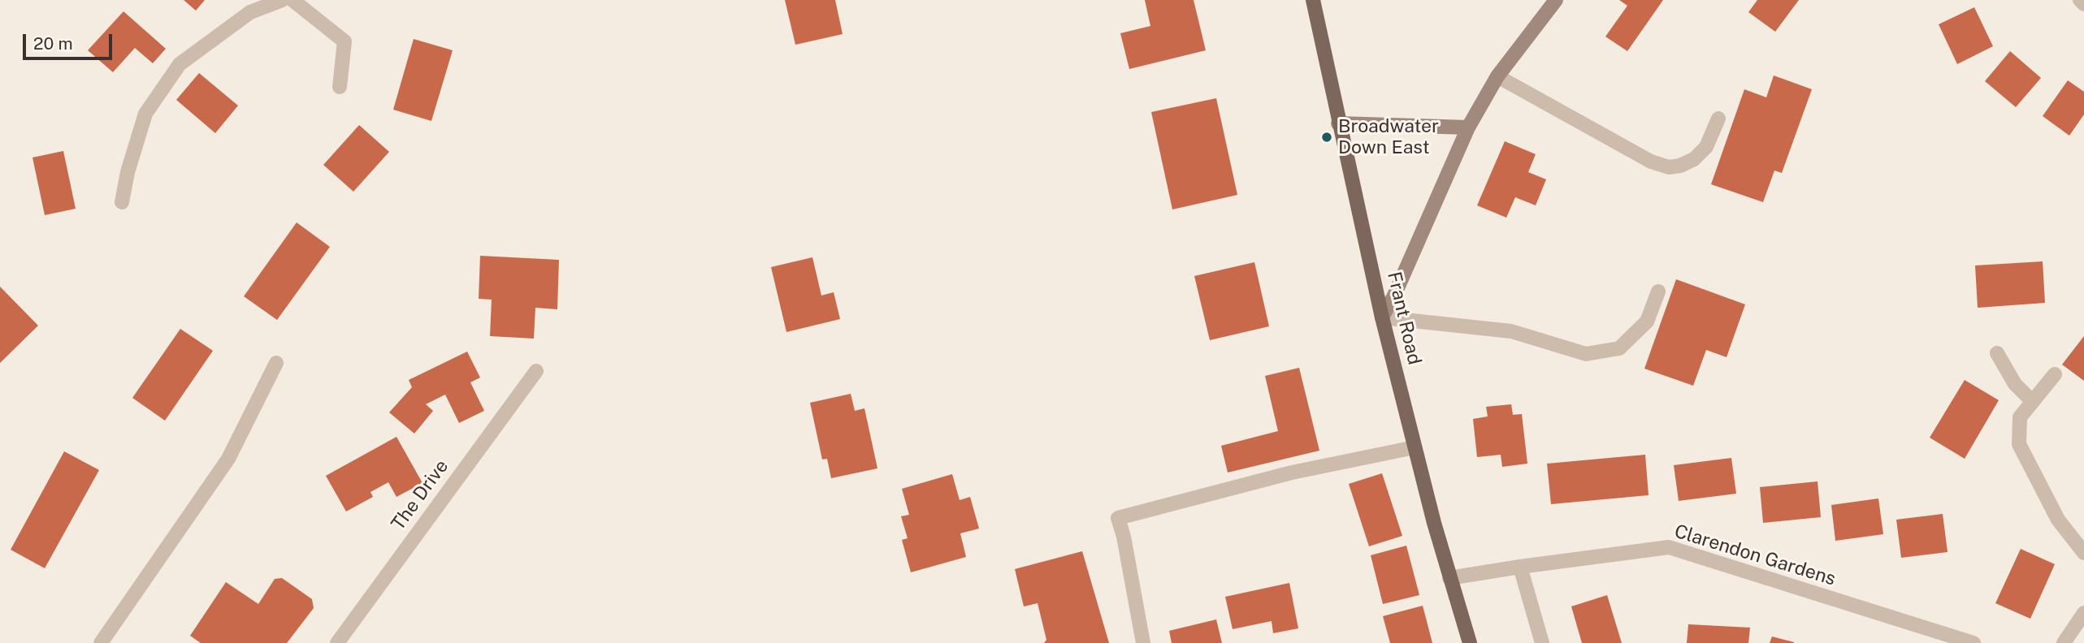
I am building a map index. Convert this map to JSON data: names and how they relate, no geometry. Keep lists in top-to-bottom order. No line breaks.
{"streets":{"main road":["Frant Road"],"street":["The Drive","Clarendon Gardens"]},"crossings":[["Frant Road","Clarendon Gardens"]],"places":["Broadwater Down East"],"scale_bar":"20 m"}
